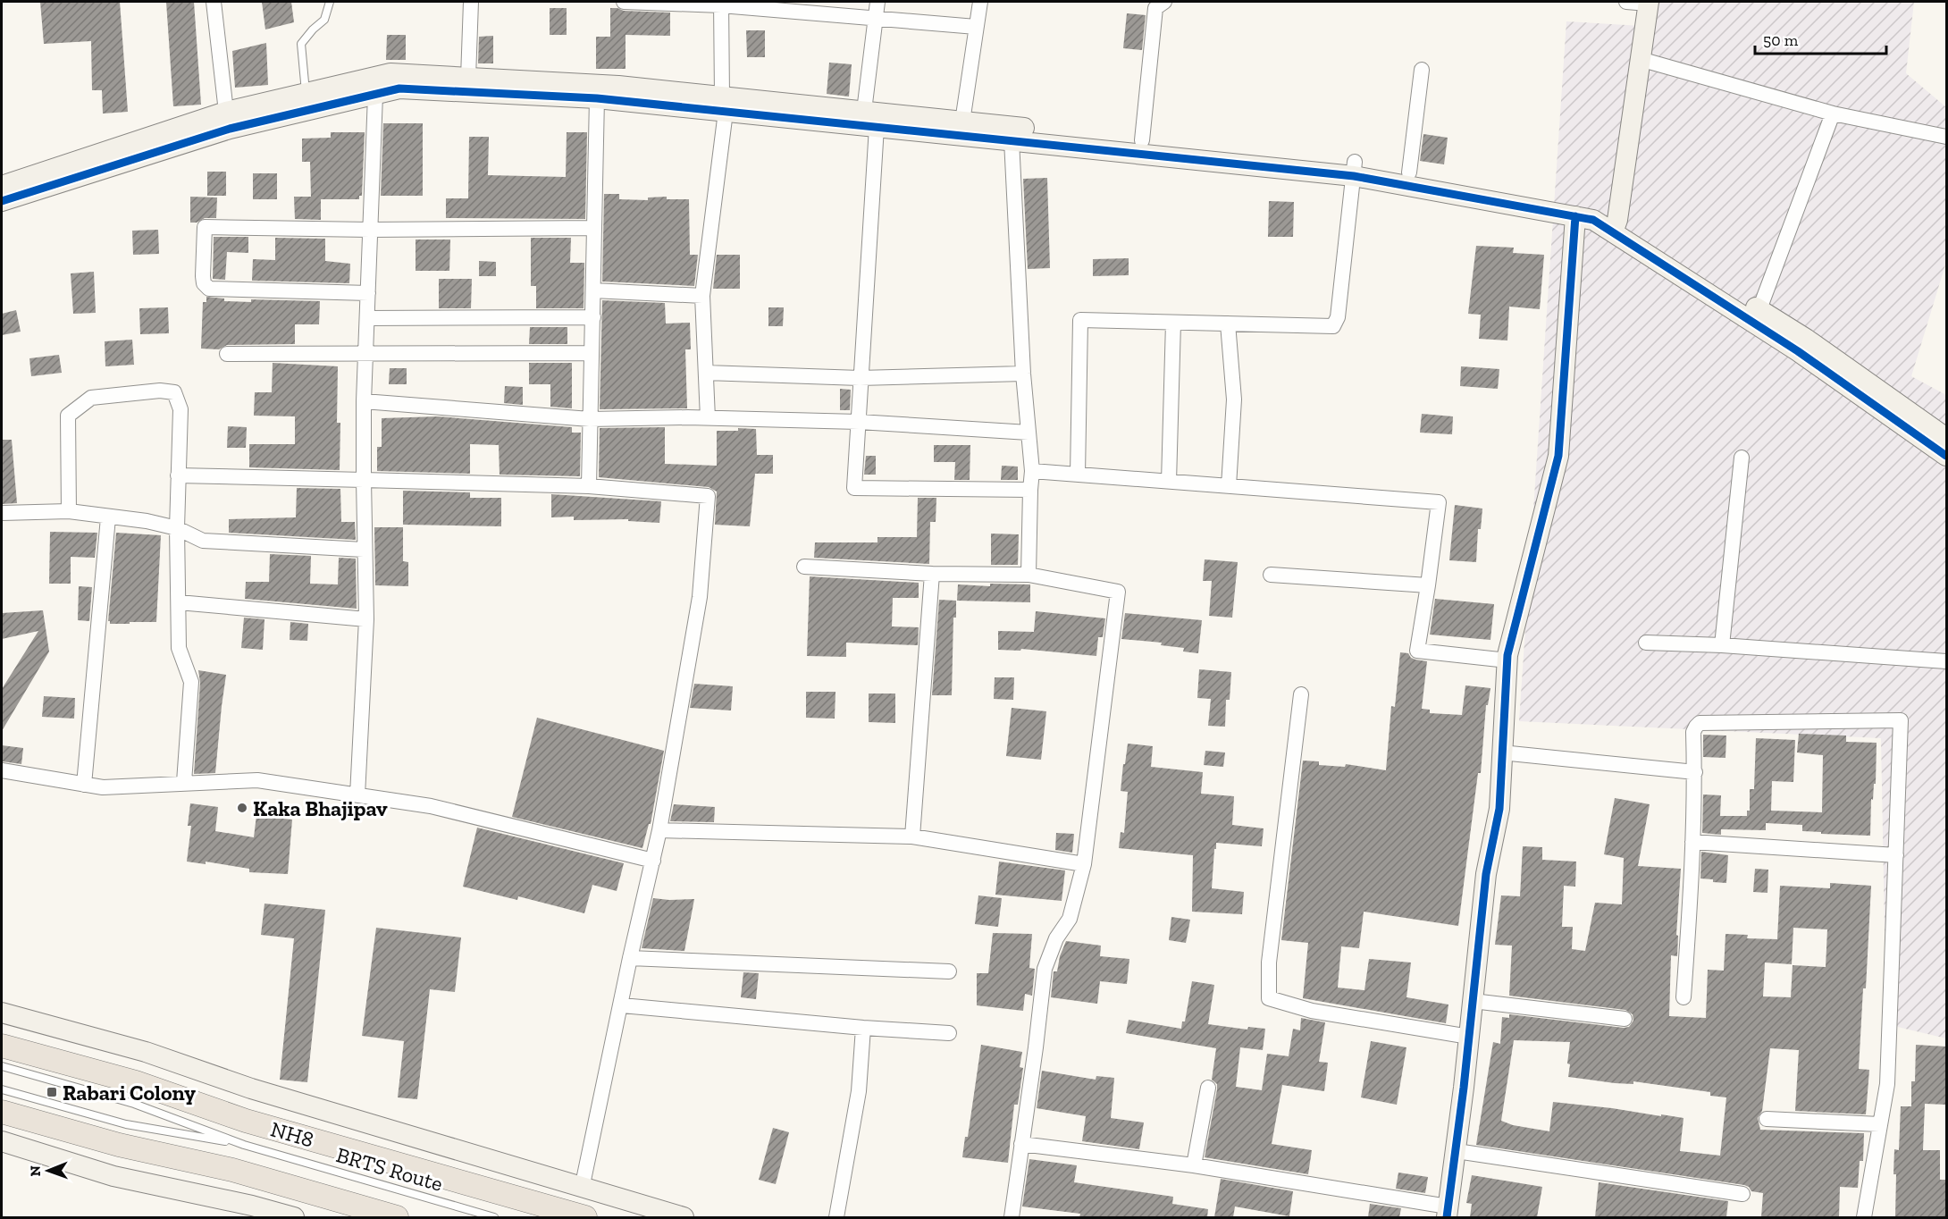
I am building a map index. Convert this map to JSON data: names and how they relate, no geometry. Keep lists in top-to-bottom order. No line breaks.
{"streets":{"main road":["NH8"],"lane":["BRTS Route"]},"places":{"other":["Kaka Bhajipav"],"transit":["Rabari Colony"]},"scale_bar":"50 m","north":"left"}
